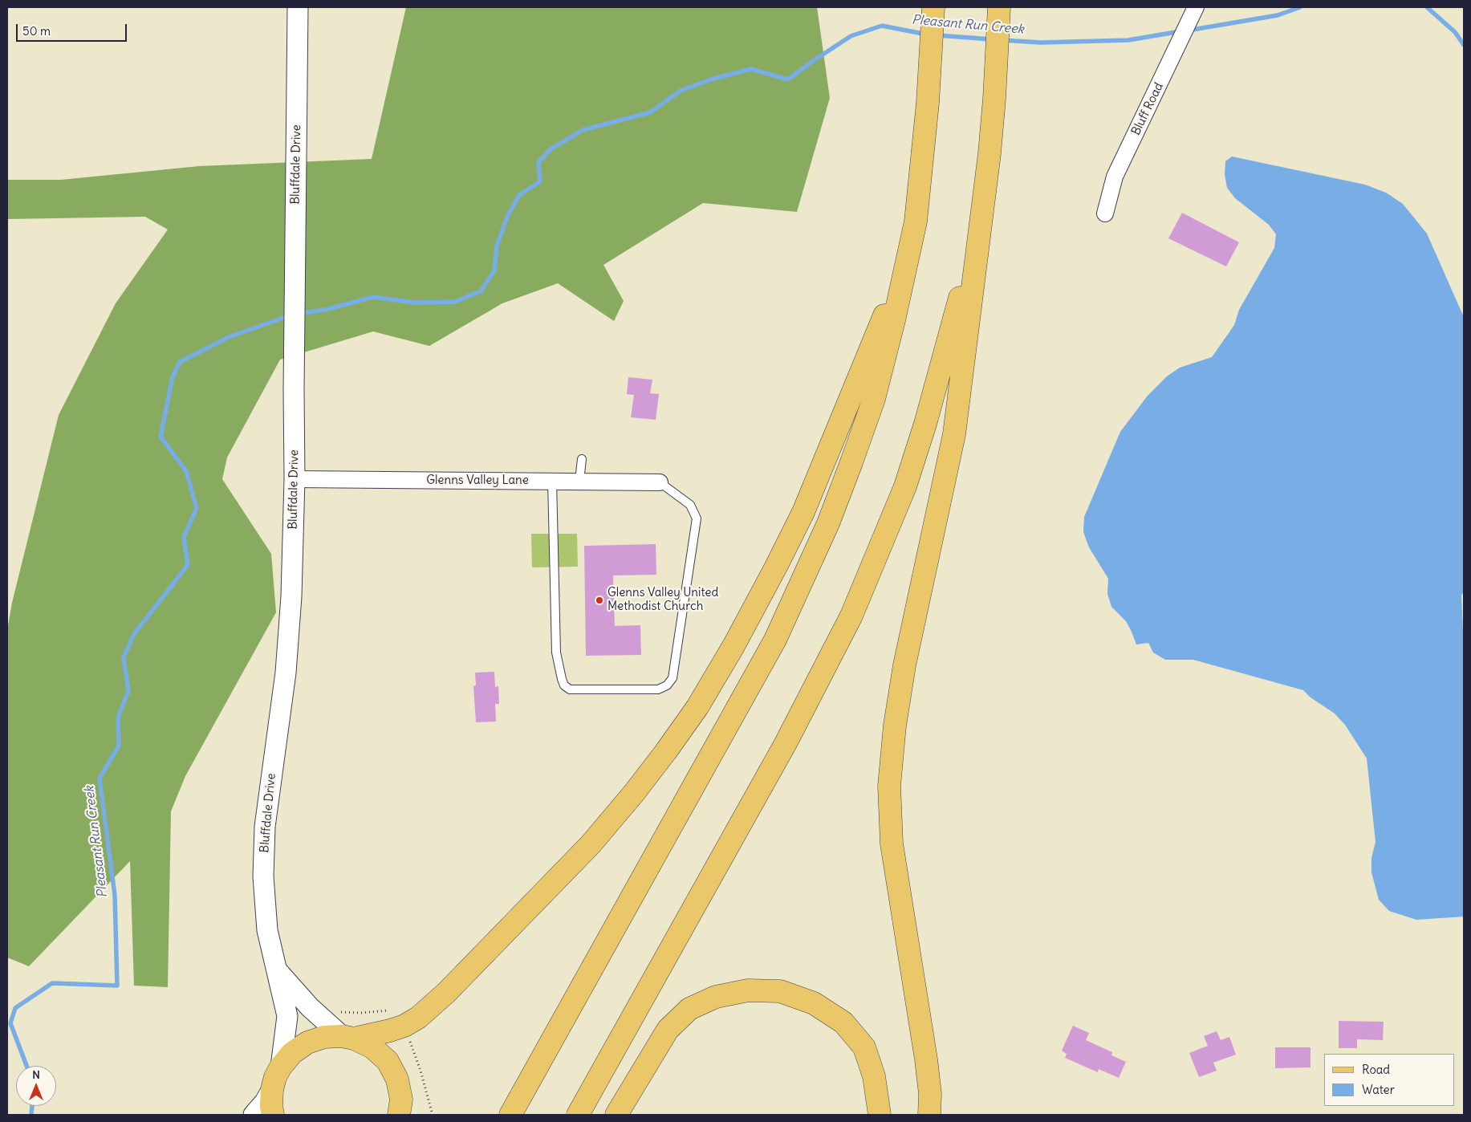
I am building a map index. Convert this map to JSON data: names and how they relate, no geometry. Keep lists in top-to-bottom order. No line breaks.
{"streets":{"street":["Bluff Road","Bluffdale Drive","Glenns Valley Lane"]},"crossings":[["Bluffdale Drive","Glenns Valley Lane"]],"water":["Pleasant Run Creek"],"places":["Glenns Valley United Methodist Church"],"legend":["Road","Water"],"scale_bar":"50 m","north":"top"}
